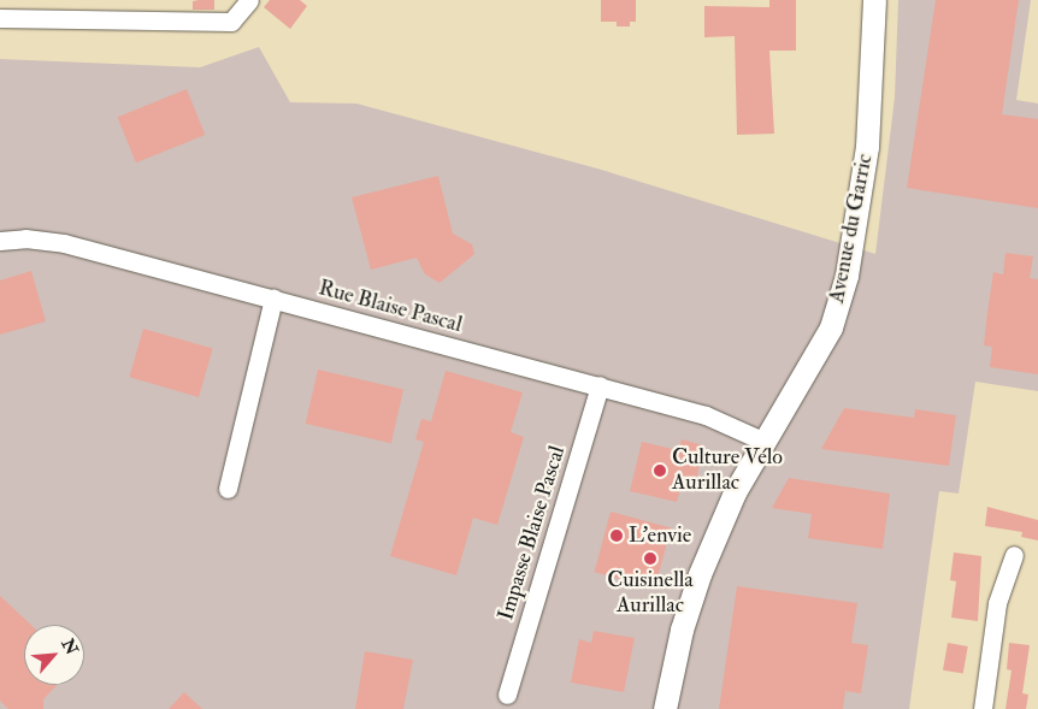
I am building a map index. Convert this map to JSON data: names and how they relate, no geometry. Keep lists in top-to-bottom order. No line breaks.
{"streets":{"street":["Avenue du Garric","Rue Blaise Pascal","Impasse Blaise Pascal"]},"crossings":[["Avenue du Garric","Rue Blaise Pascal"],["Rue Blaise Pascal","Impasse Blaise Pascal"]],"places":["Culture Vélo Aurillac","L'envie","Cuisinella Aurillac"],"north":"top right"}
